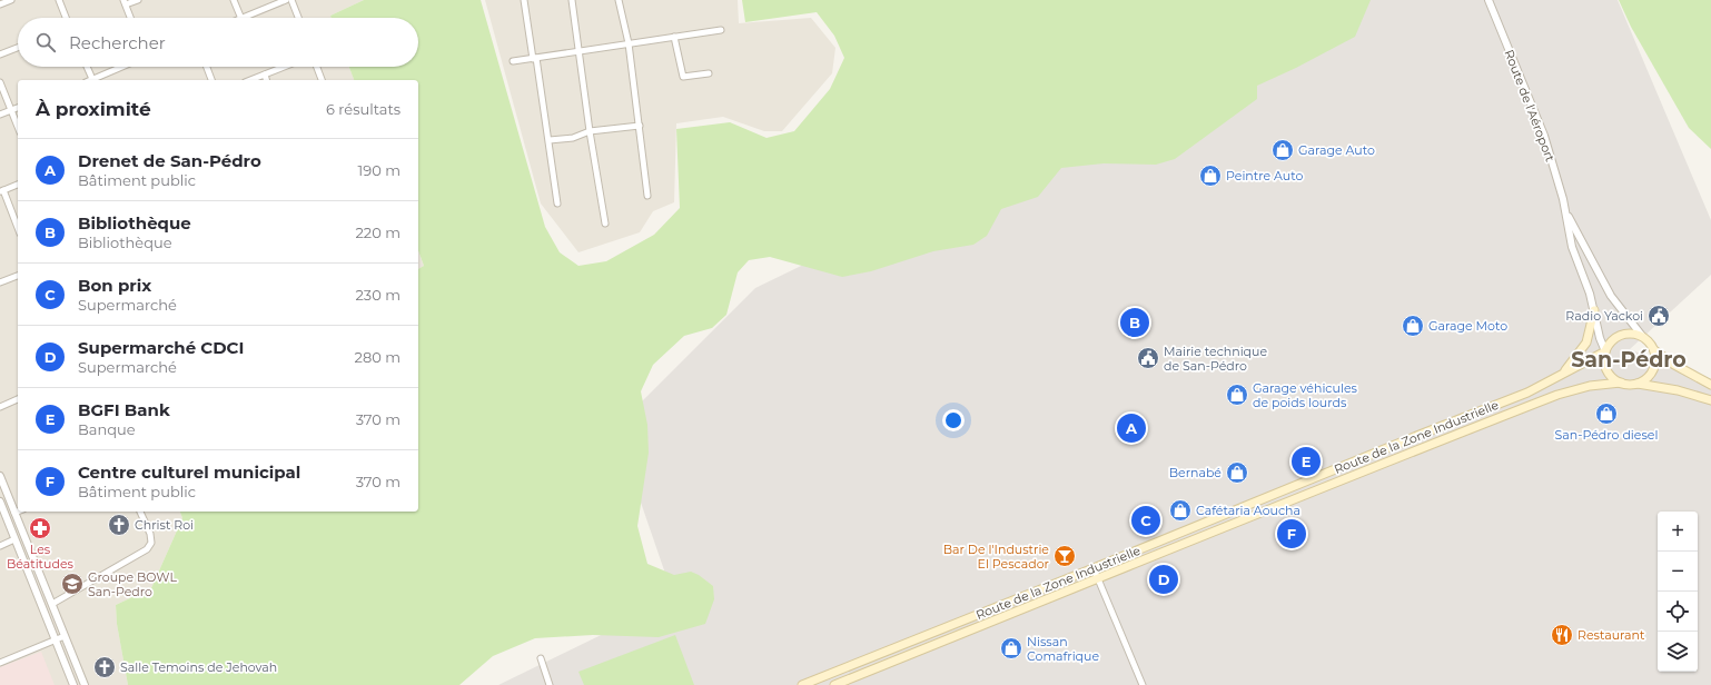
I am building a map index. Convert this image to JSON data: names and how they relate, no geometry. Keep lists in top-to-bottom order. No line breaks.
{"streets":{"main road":["Route de la Zone Industrielle"],"street":["Route de l'Aéroport"]},"crossings":[["Route de l'Aéroport","Route de la Zone Industrielle"]],"districts":["San-Pédro"],"places":{"shop":["Garage Auto","Peintre Auto","Garage Moto","Garage véhicules de poids lourds","San-Pédro diesel","Bernabé","Cafétaria Aoucha","Nissan Comafrique"],"public building":["Radio Yackoi","Mairie technique de San-Pédro"],"church":["Christ Roi","Salle Temoins de Jehovah"],"pharmacy":["Les Béatitudes"],"bar":["Bar De l'Industrie El Pescador"],"school or university":["Groupe BOWL San-Pedro"],"restaurant":["Restaurant"]},"page":{"search":"Rechercher","heading":["À proximité","6 résultats"],"list":[{"mark":"A","name":"Drenet de San-Pédro","note":"Bâtiment public","value":"190 m"},{"mark":"B","name":"Bibliothèque","note":"Bibliothèque","value":"220 m"},{"mark":"C","name":"Bon prix","note":"Supermarché","value":"230 m"},{"mark":"D","name":"Supermarché CDCI","note":"Supermarché","value":"280 m"},{"mark":"E","name":"BGFI Bank","note":"Banque","value":"370 m"},{"mark":"F","name":"Centre culturel municipal","note":"Bâtiment public","value":"370 m"}],"pins":["B","A","E","C","F","D"],"map_buttons":["+","−"]}}
